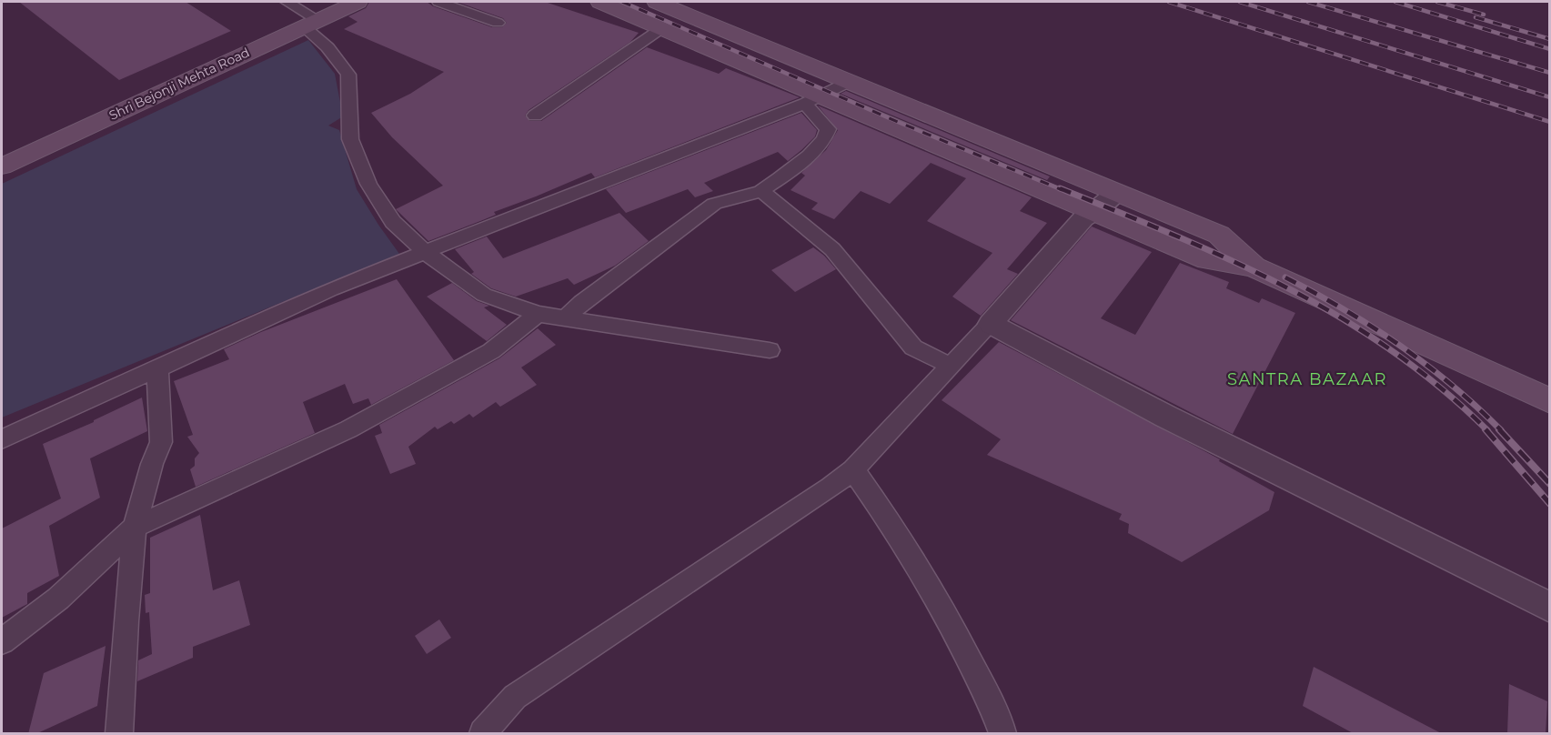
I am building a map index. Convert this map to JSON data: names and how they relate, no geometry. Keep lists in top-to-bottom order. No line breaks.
{"streets":{"main road":["Shri Bejonji Mehta Road"]},"districts":["SANTRA BAZAAR"]}
